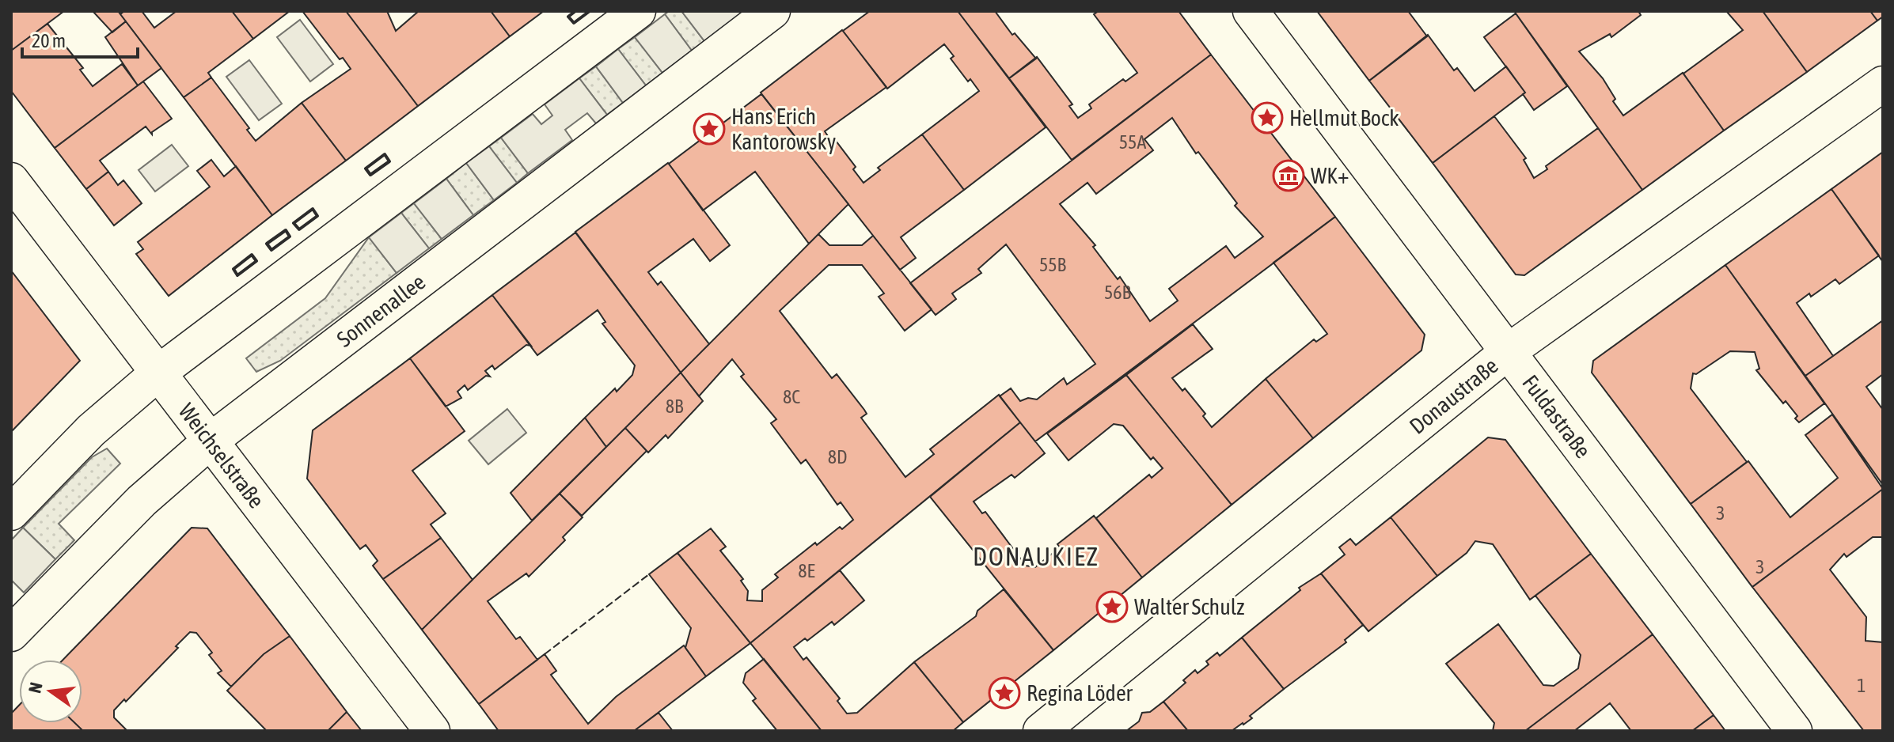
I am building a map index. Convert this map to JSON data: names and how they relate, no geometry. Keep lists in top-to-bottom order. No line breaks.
{"streets":{"street":["Sonnenallee","Donaustraße","Fuldastraße","Weichselstraße"]},"crossings":[["Sonnenallee","Weichselstraße"],["Donaustraße","Fuldastraße"]],"districts":["DONAUKIEZ"],"places":{"place":["Hellmut Bock","Hans Erich Kantorowsky","Walter Schulz","Regina Löder"],"museum":["WK+"]},"house_numbers":["55A","55B","56B","8C","8B","8D","3","3","8E","1"],"scale_bar":"20 m","north":"left"}
